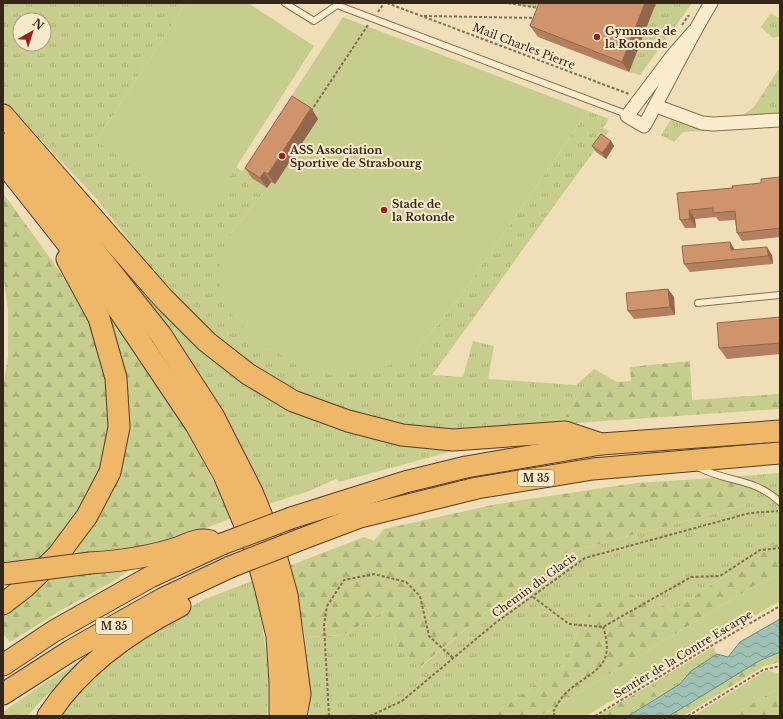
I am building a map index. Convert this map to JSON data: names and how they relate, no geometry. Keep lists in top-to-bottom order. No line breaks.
{"streets":{"highway":["M 35"],"path":["Mail Charles Pierre","Chemin du Glacis","Sentier de la Contre Escarpe"]},"places":["Gymnase de la Rotonde","ASS Association Sportive de Strasbourg","Stade de la Rotonde"],"north":"top right"}
